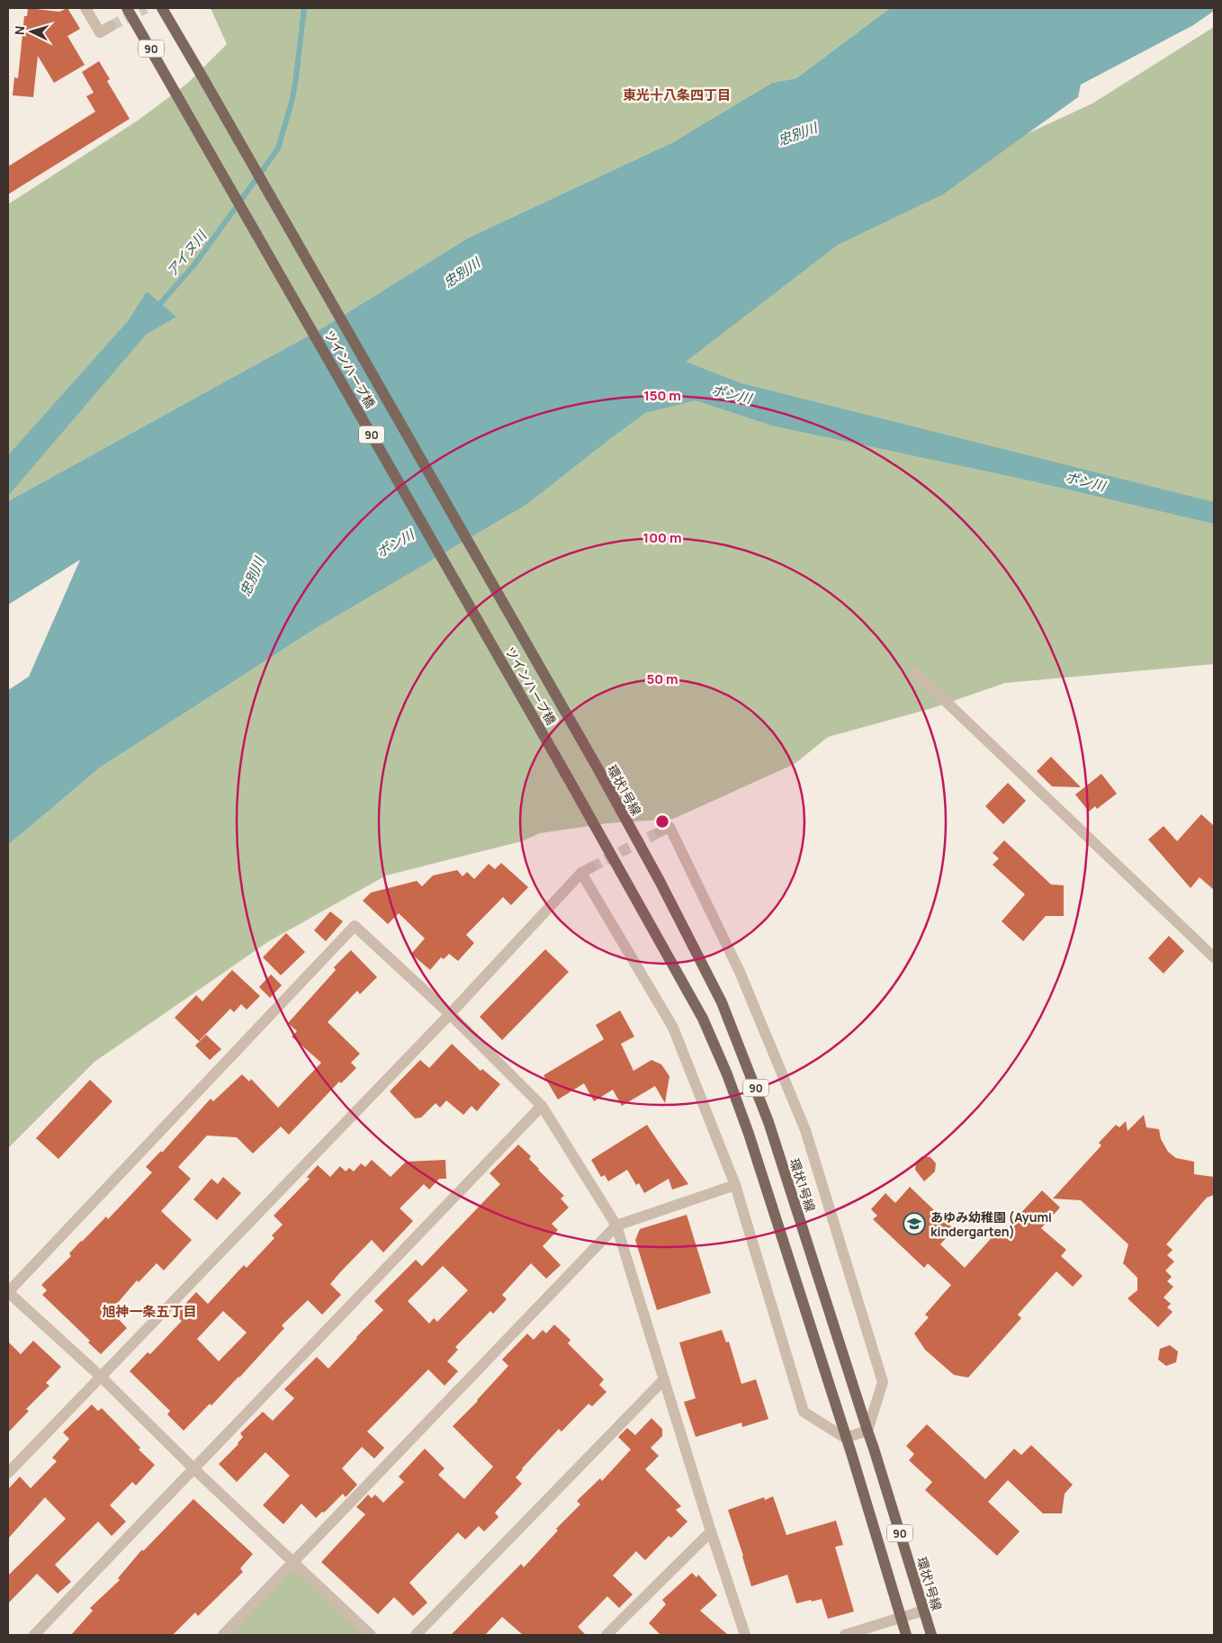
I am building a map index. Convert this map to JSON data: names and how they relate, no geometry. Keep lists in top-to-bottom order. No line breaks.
{"streets":{"main road":["90","ツインハープ橋","環状1号線"]},"crossings":[["90","ツインハープ橋"],["ツインハープ橋","環状1号線"]],"districts":["東光十八条四丁目","旭神一条五丁目"],"water":["忠別川","アイヌ川","ポン川"],"places":{"school or university":["あゆみ幼稚園 (Ayumi kindergarten)"]},"north":"left","rings":["150 m","100 m","50 m"]}
